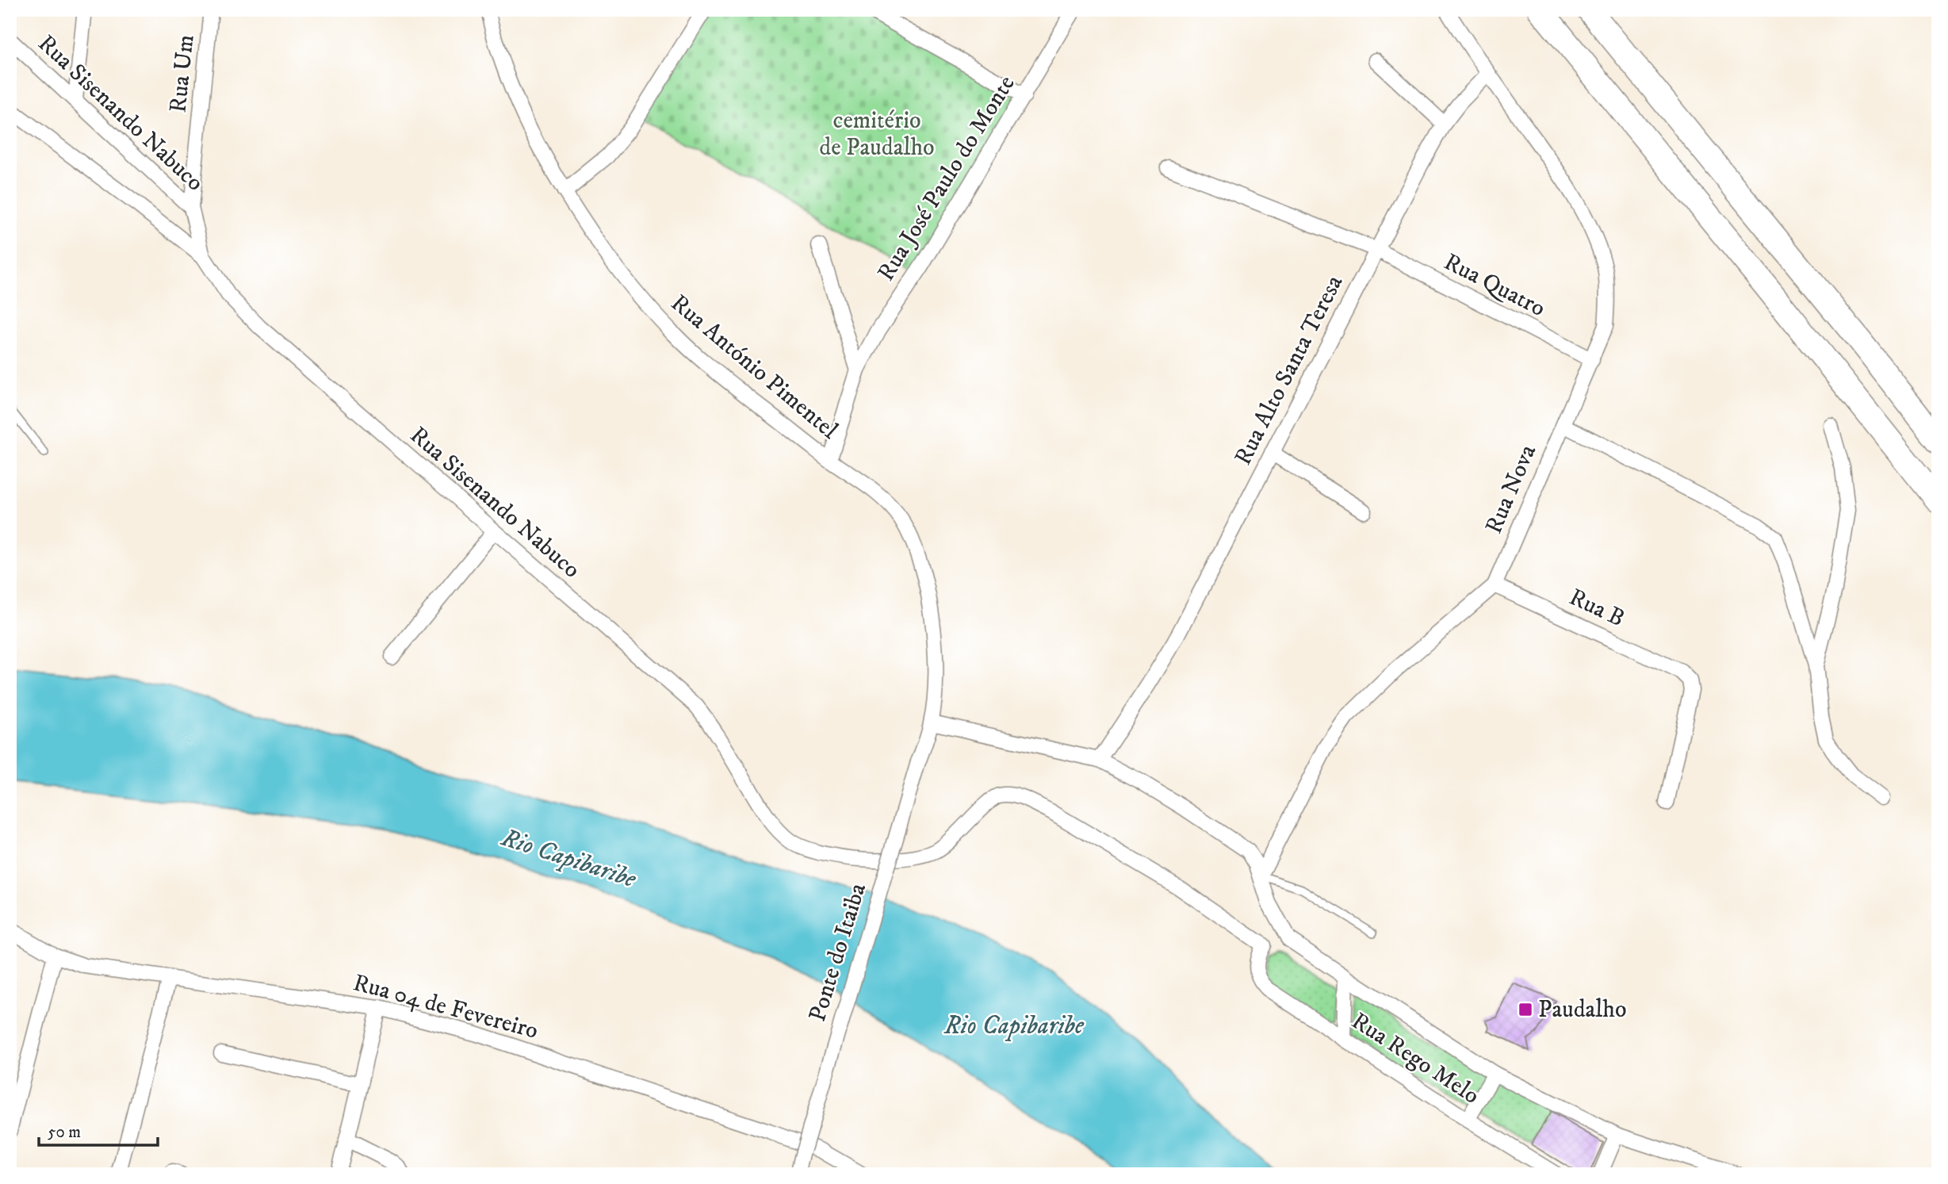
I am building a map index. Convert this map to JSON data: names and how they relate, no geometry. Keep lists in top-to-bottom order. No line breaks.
{"streets":{"street":["Rua Um","Rua Sisenando Nabuco","Rua José Paulo do Monte","Rua Quatro","Rua António Pimentel","Rua Alto Santa Teresa","Rua Nova","Rua B","Ponte do Itaiba","Rua 04 de Fevereiro","Rua Rego Melo"]},"crossings":[["Rua Um","Rua Sisenando Nabuco"],["Rua Sisenando Nabuco","Rua Rego Melo"],["Rua José Paulo do Monte","Rua António Pimentel"],["Rua Quatro","Rua Alto Santa Teresa"],["Rua Quatro","Rua Nova"],["Rua António Pimentel","Ponte do Itaiba"],["Rua Alto Santa Teresa","Rua Nova"],["Rua Nova","Rua B"]],"water":["Rio Capibaribe"],"parks":["cemitério de Paudalho"],"places":{"transit":["Paudalho"]},"scale_bar":"50 m"}
